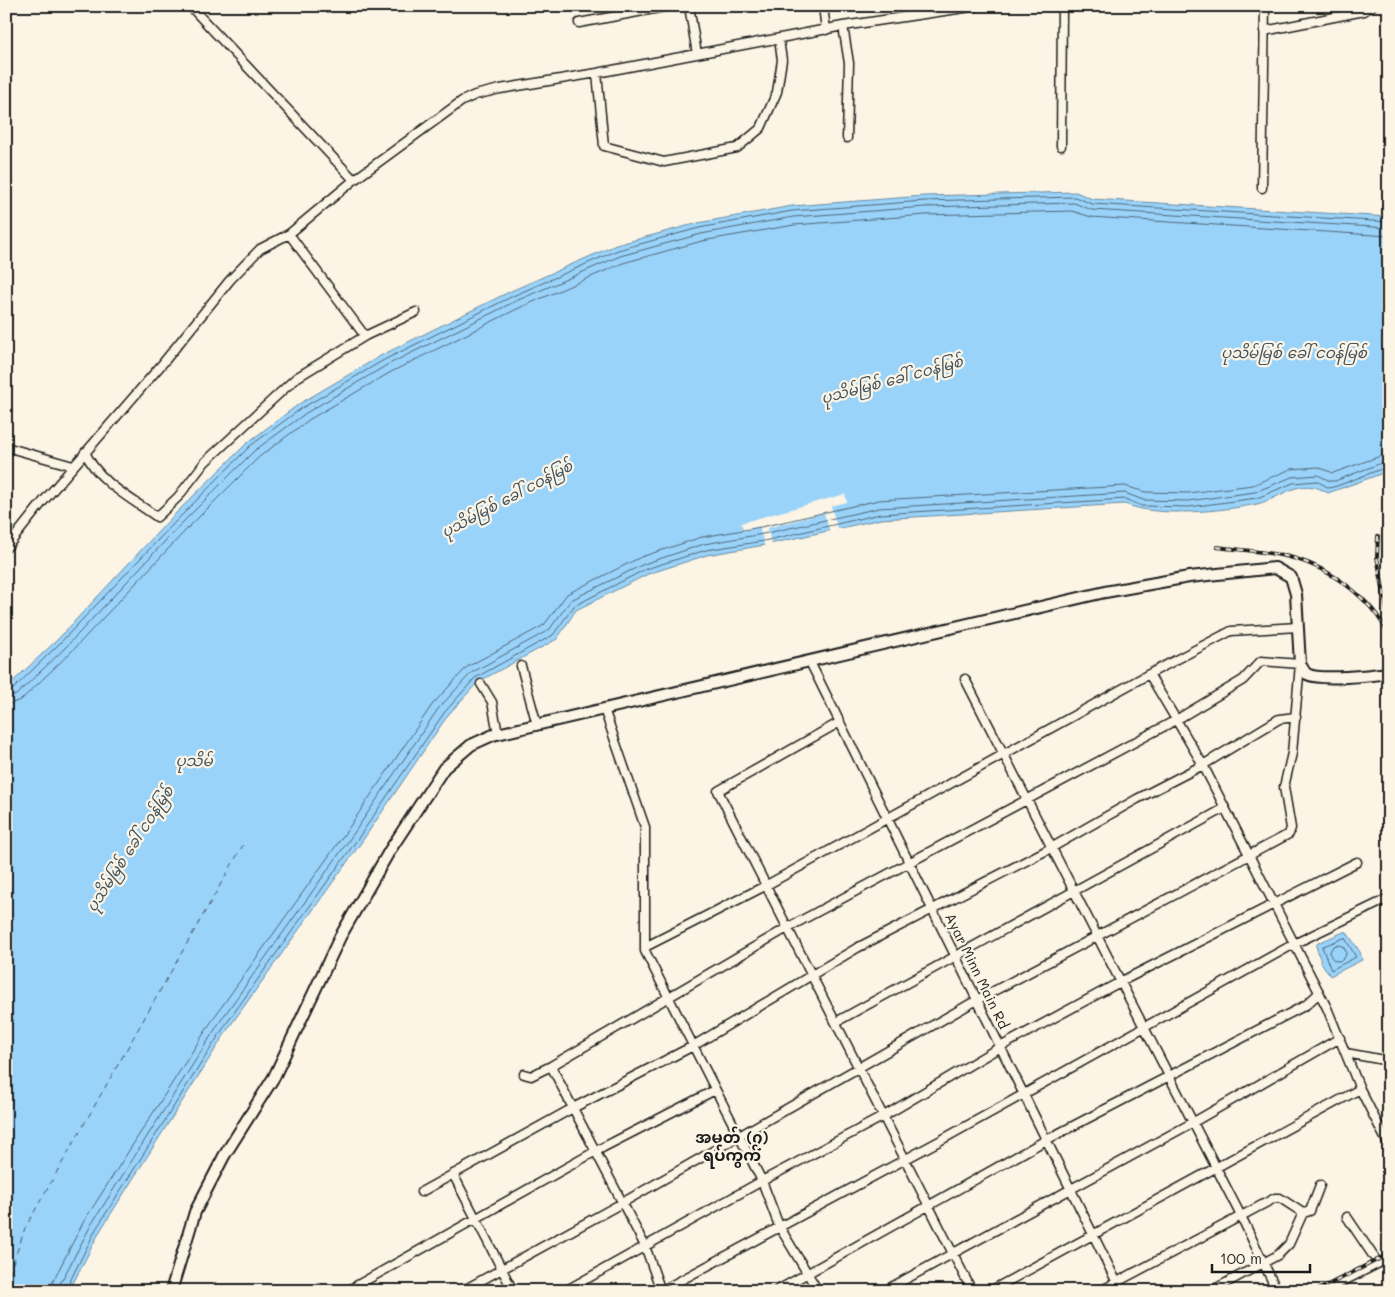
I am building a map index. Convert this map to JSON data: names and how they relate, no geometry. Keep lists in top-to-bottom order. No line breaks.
{"streets":{"street":["Ayar Minn Main Rd"]},"districts":["အမှတ် (၇) ရပ်ကွက်"],"water":["ပုသိမ်မြစ် ခေါ် ငဝန်မြစ်","ပုသိမ်"],"scale_bar":"100 m"}
